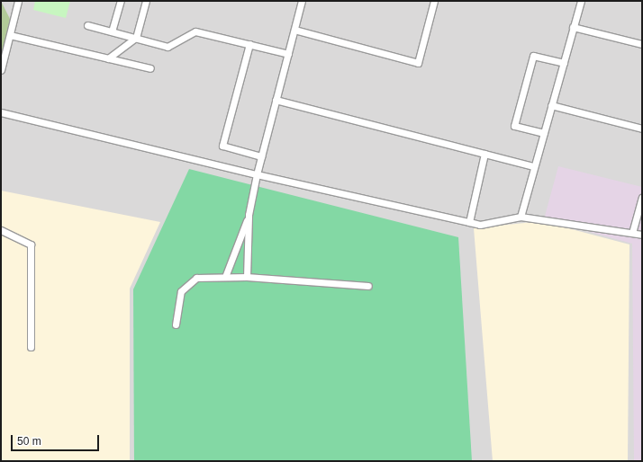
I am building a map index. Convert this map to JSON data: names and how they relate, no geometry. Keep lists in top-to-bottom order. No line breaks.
{"scale_bar":"50 m"}
